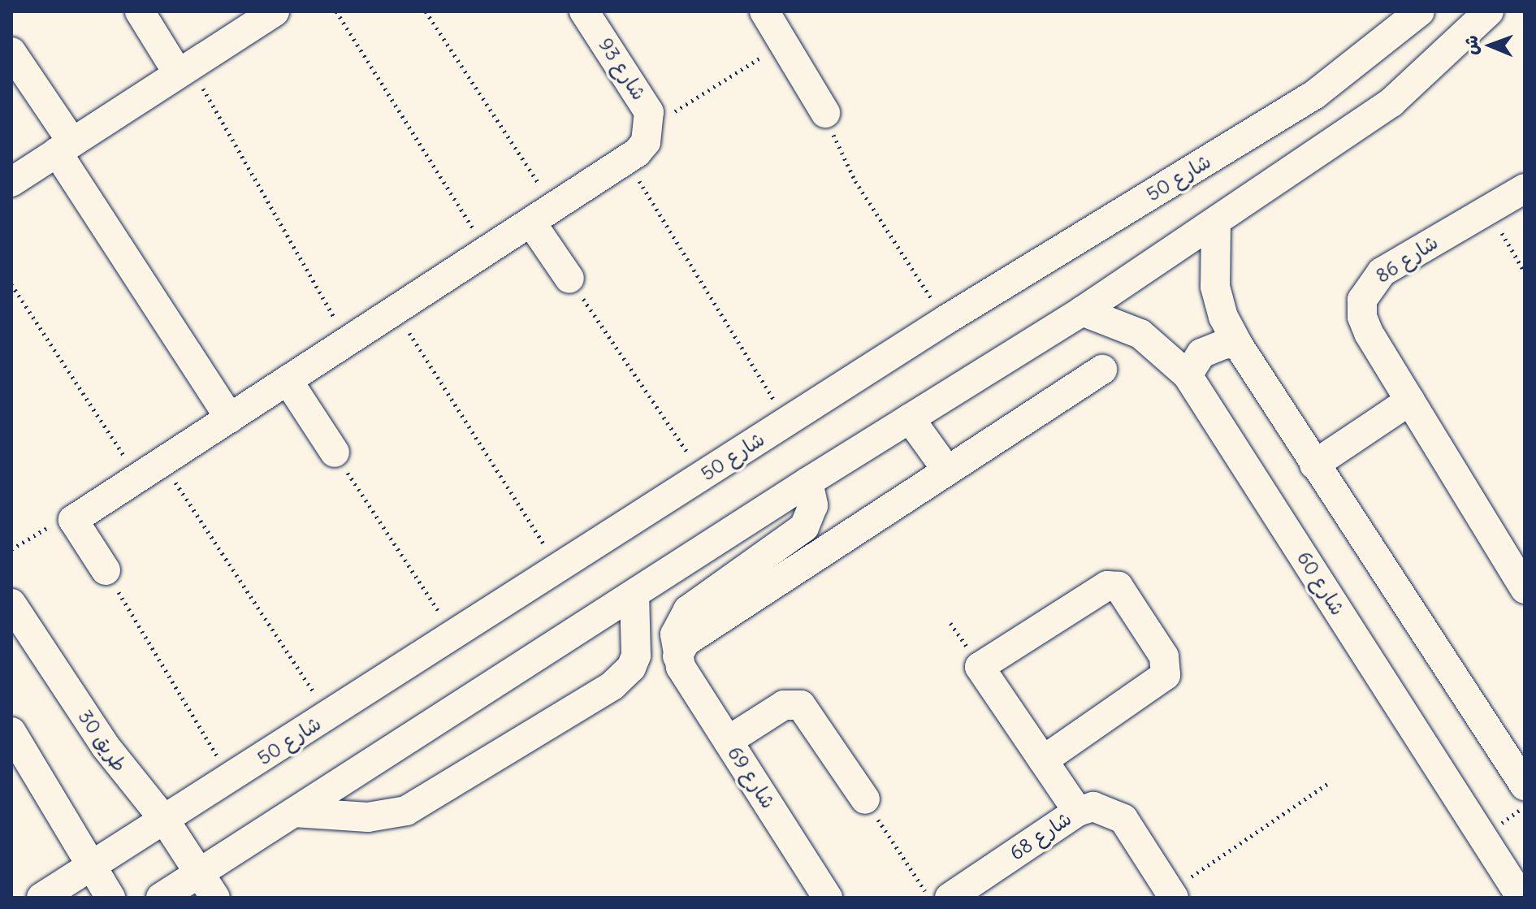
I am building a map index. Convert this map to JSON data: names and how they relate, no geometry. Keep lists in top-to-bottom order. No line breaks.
{"streets":{"street":["شارع 93","شارع 50","شارع 86","شارع 60","طريق 30","شارع 69","شارع 68"]},"crossings":[["شارع 50","طريق 30"]],"north":"left"}
